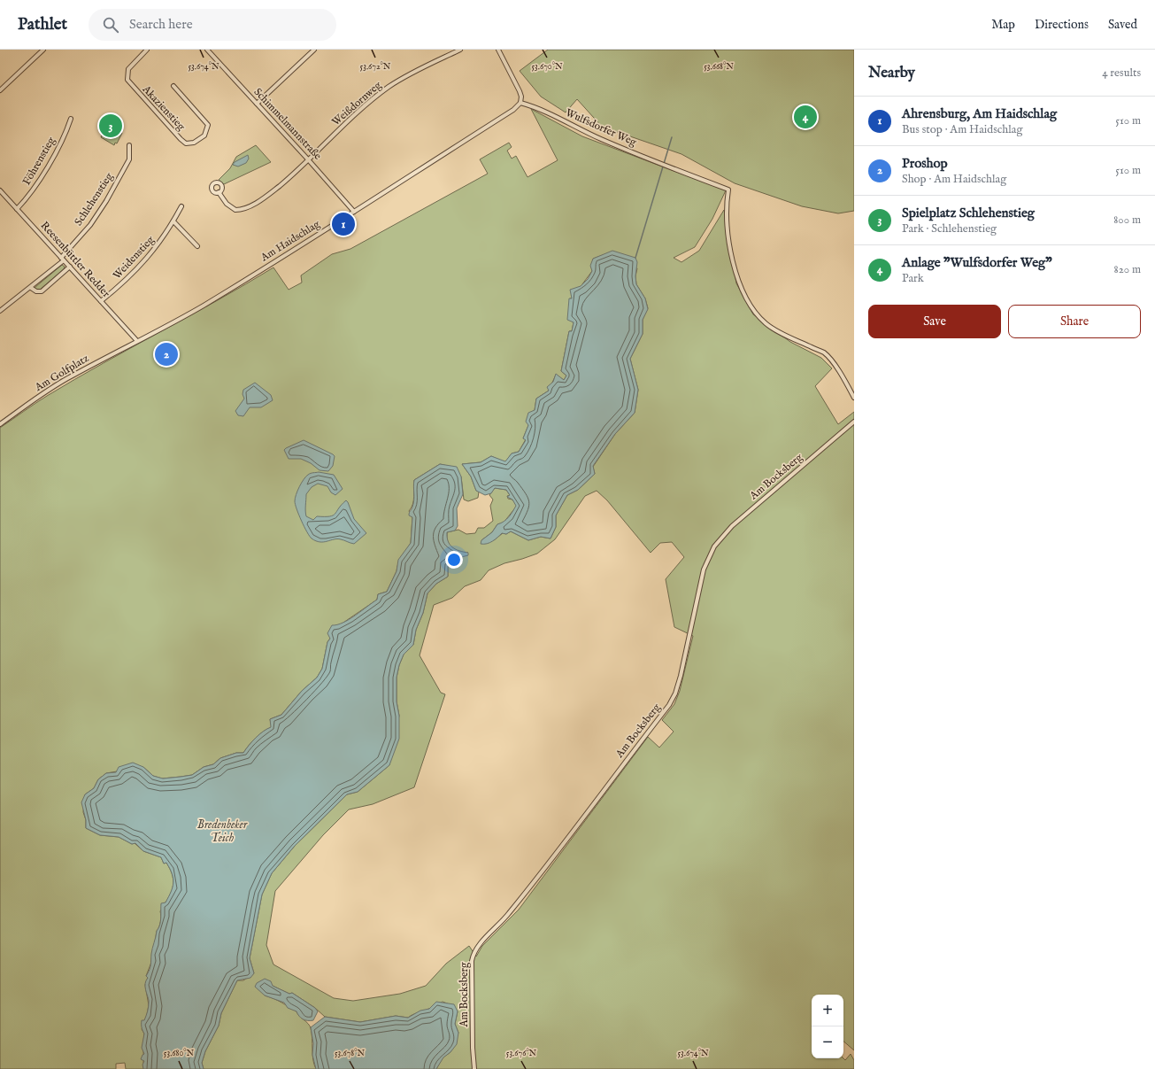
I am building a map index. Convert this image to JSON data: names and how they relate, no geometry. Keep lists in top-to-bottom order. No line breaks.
{"streets":{"street":["Weißdornweg","Akazienstieg","Schimmelmannstraße","Wulfsdorfer Weg","Föhrenstieg","Schlehenstieg","Am Haidschlag","Weidenstieg","Reesenbüttler Redder","Am Golfplatz","Am Bocksberg"]},"crossings":[["Weißdornweg","Schimmelmannstraße"],["Schimmelmannstraße","Am Haidschlag"],["Wulfsdorfer Weg","Am Haidschlag"],["Föhrenstieg","Reesenbüttler Redder"],["Schlehenstieg","Reesenbüttler Redder"],["Am Haidschlag","Reesenbüttler Redder"],["Am Haidschlag","Am Golfplatz"],["Weidenstieg","Reesenbüttler Redder"],["Reesenbüttler Redder","Am Golfplatz"]],"water":["Bredenbeker Teich"],"page":{"header":"Pathlet","search":"Search here","nav":["Map","Directions","Saved"],"heading":["Nearby","4 results"],"list":[{"mark":"1","name":"Ahrensburg, Am Haidschlag","note":"Bus stop · Am Haidschlag","value":"510 m"},{"mark":"2","name":"Proshop","note":"Shop · Am Haidschlag","value":"510 m"},{"mark":"3","name":"Spielplatz Schlehenstieg","note":"Park · Schlehenstieg","value":"800 m"},{"mark":"4","name":"Anlage \"Wulfsdorfer Weg\"","note":"Park","value":"820 m"}],"pins":["4","3","1","2"],"buttons":["Save","Share"],"map_buttons":["+","−"]},"coordinates":["53.674°N","53.670°N","53.668°N","53.672°N","53.680°N","53.678°N","53.676°N"]}
